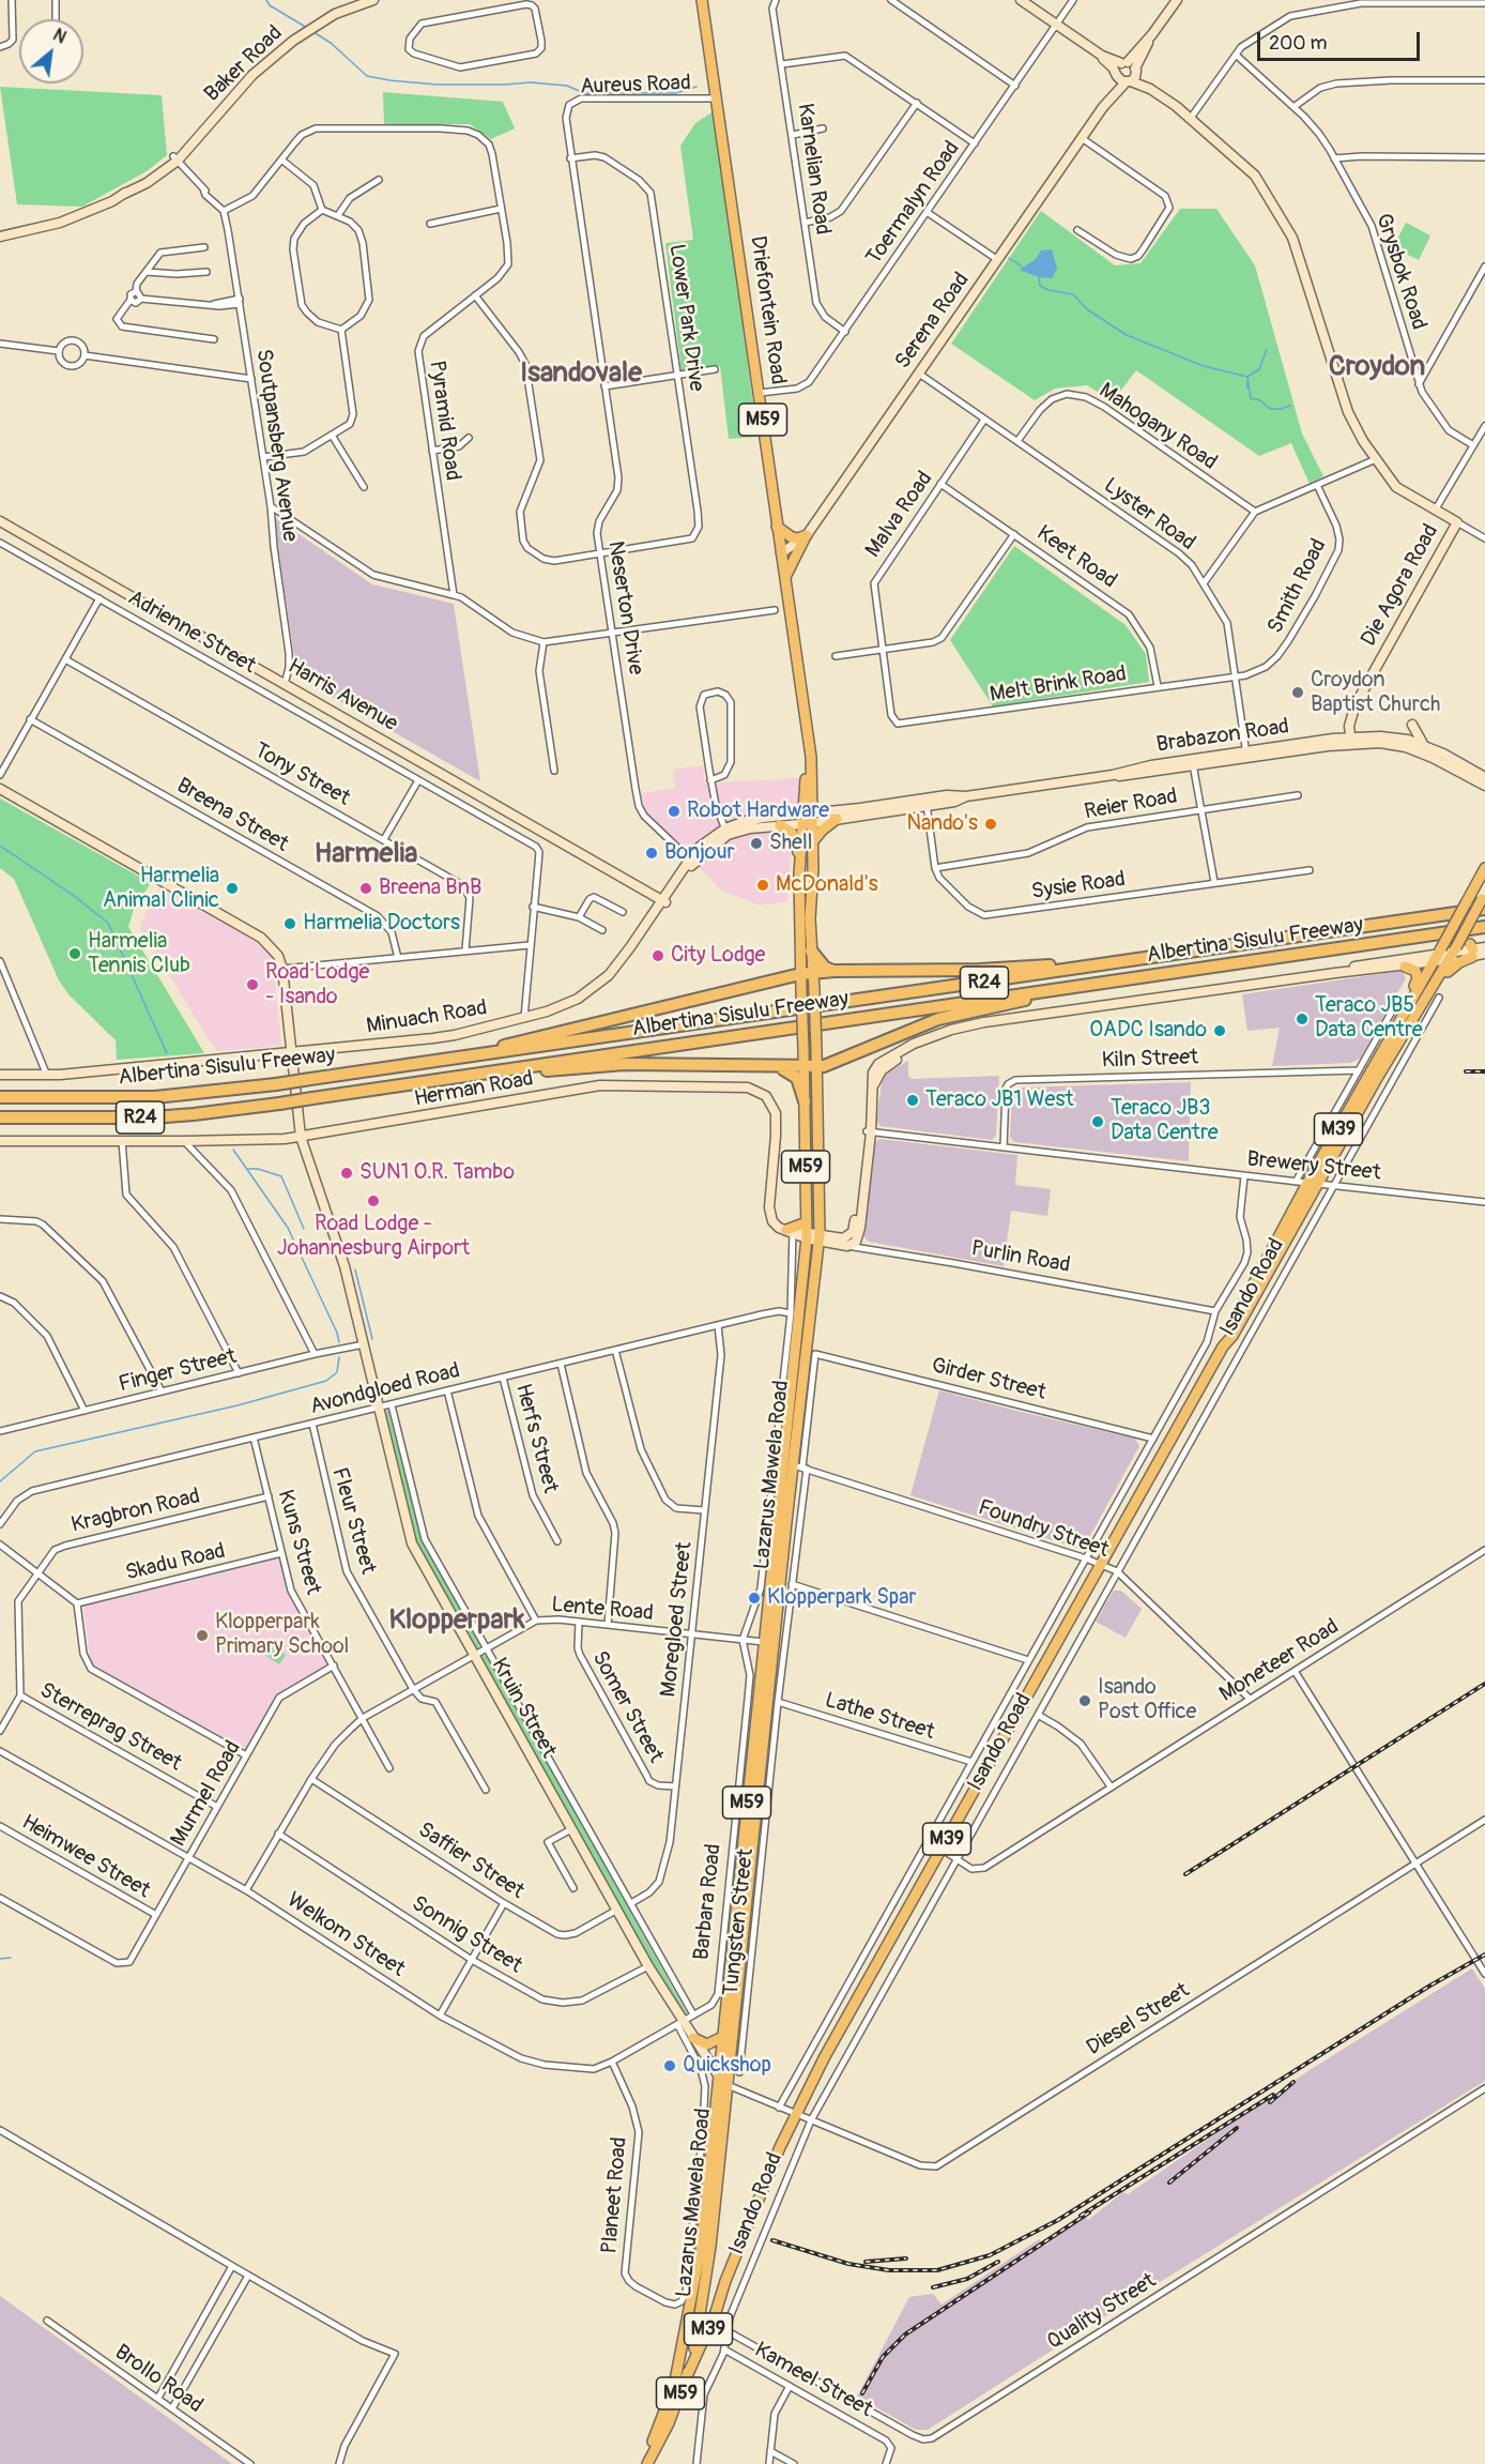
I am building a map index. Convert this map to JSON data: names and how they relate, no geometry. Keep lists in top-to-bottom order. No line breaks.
{"streets":{"highway":["Albertina Sisulu Freeway","R24"],"main road":["Baker Road","Driefontein Road","Serena Road","M59","Die Agora Road","Harris Avenue","Brabazon Road","Minuach Road","Herman Road","M39","Purlin Road","Isando Road","Lazarus Mawela Road","Kruin Street"],"street":["Aureus Road","Karnelian Road","Toermalyn Road","Grysbok Road","Lower Park Drive","Pyramid Road","Mahogany Road","Soutpansberg Avenue","Malva Road","Lyster Road","Keet Road","Smith Road","Neserton Drive","Adrienne Street","Melt Brink Road","Tony Street","Reier Road","Breena Street","Sysie Road","Kiln Street","Brewery Street","Finger Street","Girder Street","Avondgloed Road","Herfs Street","Kragbron Road","Fleur Street","Foundry Street","Kuns Street","Skadu Road","Lente Road","Moregloed Street","Moneteer Road","Somer Street","Lathe Street","Sterreprag Street","Murmel Road","Heimwee Street","Saffier Street","Barbara Road","Tungsten Street","Welkom Street","Sonnig Street","Diesel Street","Planeet Road","Quality Street","Brollo Road","Kameel Street"]},"crossings":[["Aureus Road","Driefontein Road"],["Aureus Road","Neserton Drive"],["Karnelian Road","Toermalyn Road"],["Toermalyn Road","Driefontein Road"],["Driefontein Road","Serena Road"],["Driefontein Road","Brabazon Road"],["Driefontein Road","Lazarus Mawela Road"],["Lower Park Drive","Neserton Drive"],["Serena Road","Lyster Road"],["Pyramid Road","Soutpansberg Avenue"],["Mahogany Road","Lyster Road"],["Soutpansberg Avenue","Harris Avenue"],["Malva Road","Lyster Road"],["Malva Road","Keet Road"],["Malva Road","Melt Brink Road"],["Lyster Road","Smith Road"],["Lyster Road","Melt Brink Road"],["Lyster Road","Brabazon Road"],["Keet Road","Melt Brink Road"],["Die Agora Road","Brabazon Road"],["Smith Road","Melt Brink Road"],["Neserton Drive","Minuach Road"],["Harris Avenue","Minuach Road"],["Brabazon Road","Sysie Road"],["Brabazon Road","Lazarus Mawela Road"],["Reier Road","Sysie Road"],["Albertina Sisulu Freeway","Isando Road"],["Minuach Road","Kruin Street"],["Kiln Street","Brewery Street"],["Herman Road","Purlin Road"],["Herman Road","Lazarus Mawela Road"],["Herman Road","Kruin Street"],["M39","Isando Road"],["M39","Lazarus Mawela Road"],["Brewery Street","Isando Road"],["Purlin Road","Isando Road"],["Purlin Road","Lazarus Mawela Road"],["Isando Road","Girder Street"],["Isando Road","Lazarus Mawela Road"],["Isando Road","Foundry Street"],["Isando Road","Moneteer Road"],["Isando Road","Lathe Street"],["Isando Road","Diesel Street"],["Isando Road","Quality Street"],["Isando Road","Kameel Street"],["Finger Street","Kruin Street"],["Girder Street","Tungsten Street"],["Avondgloed Road","Herfs Street"],["Avondgloed Road","Fleur Street"],["Avondgloed Road","Kuns Street"],["Avondgloed Road","Moregloed Street"],["Avondgloed Road","Kruin Street"],["Lazarus Mawela Road","Foundry Street"],["Lazarus Mawela Road","Lente Road"],["Lazarus Mawela Road","Kruin Street"],["Lazarus Mawela Road","Tungsten Street"],["Kragbron Road","Kuns Street"],["Kragbron Road","Sterreprag Street"],["Fleur Street","Lente Road"],["Foundry Street","Moneteer Road"],["Foundry Street","Tungsten Street"],["Kuns Street","Skadu Road"],["Kuns Street","Lente Road"],["Kuns Street","Murmel Road"],["Lente Road","Moregloed Street"],["Lente Road","Somer Street"],["Lente Road","Kruin Street"],["Lente Road","Saffier Street"],["Lente Road","Barbara Road"],["Lente Road","Welkom Street"],["Lente Road","Sonnig Street"],["Moregloed Street","Somer Street"],["Moregloed Street","Kruin Street"],["Kruin Street","Saffier Street"],["Kruin Street","Barbara Road"],["Kruin Street","Welkom Street"],["Kruin Street","Sonnig Street"],["Kruin Street","Planeet Road"],["Lathe Street","Tungsten Street"],["Sterreprag Street","Murmel Road"],["Murmel Road","Heimwee Street"],["Murmel Road","Welkom Street"],["Barbara Road","Welkom Street"],["Barbara Road","Planeet Road"],["Welkom Street","Planeet Road"]],"districts":["Croydon","Isandovale","Harmelia","Klopperpark"],"places":["Croydon Baptist Church","Robot Hardware","Nando's","Shell","Bonjour","McDonald's","Harmelia Animal Clinic","Breena BnB","Harmelia Doctors","Harmelia Tennis Club","City Lodge","Road Lodge - Isando","Teraco JB5 Data Centre","OADC Isando","Teraco JB1 West","Teraco JB3 Data Centre","SUN1 O.R. Tambo","Road Lodge - Johannesburg Airport","Klopperpark Spar","Klopperpark Primary School","Isando Post Office","Quickshop"],"scale_bar":"200 m","north":"top right"}
